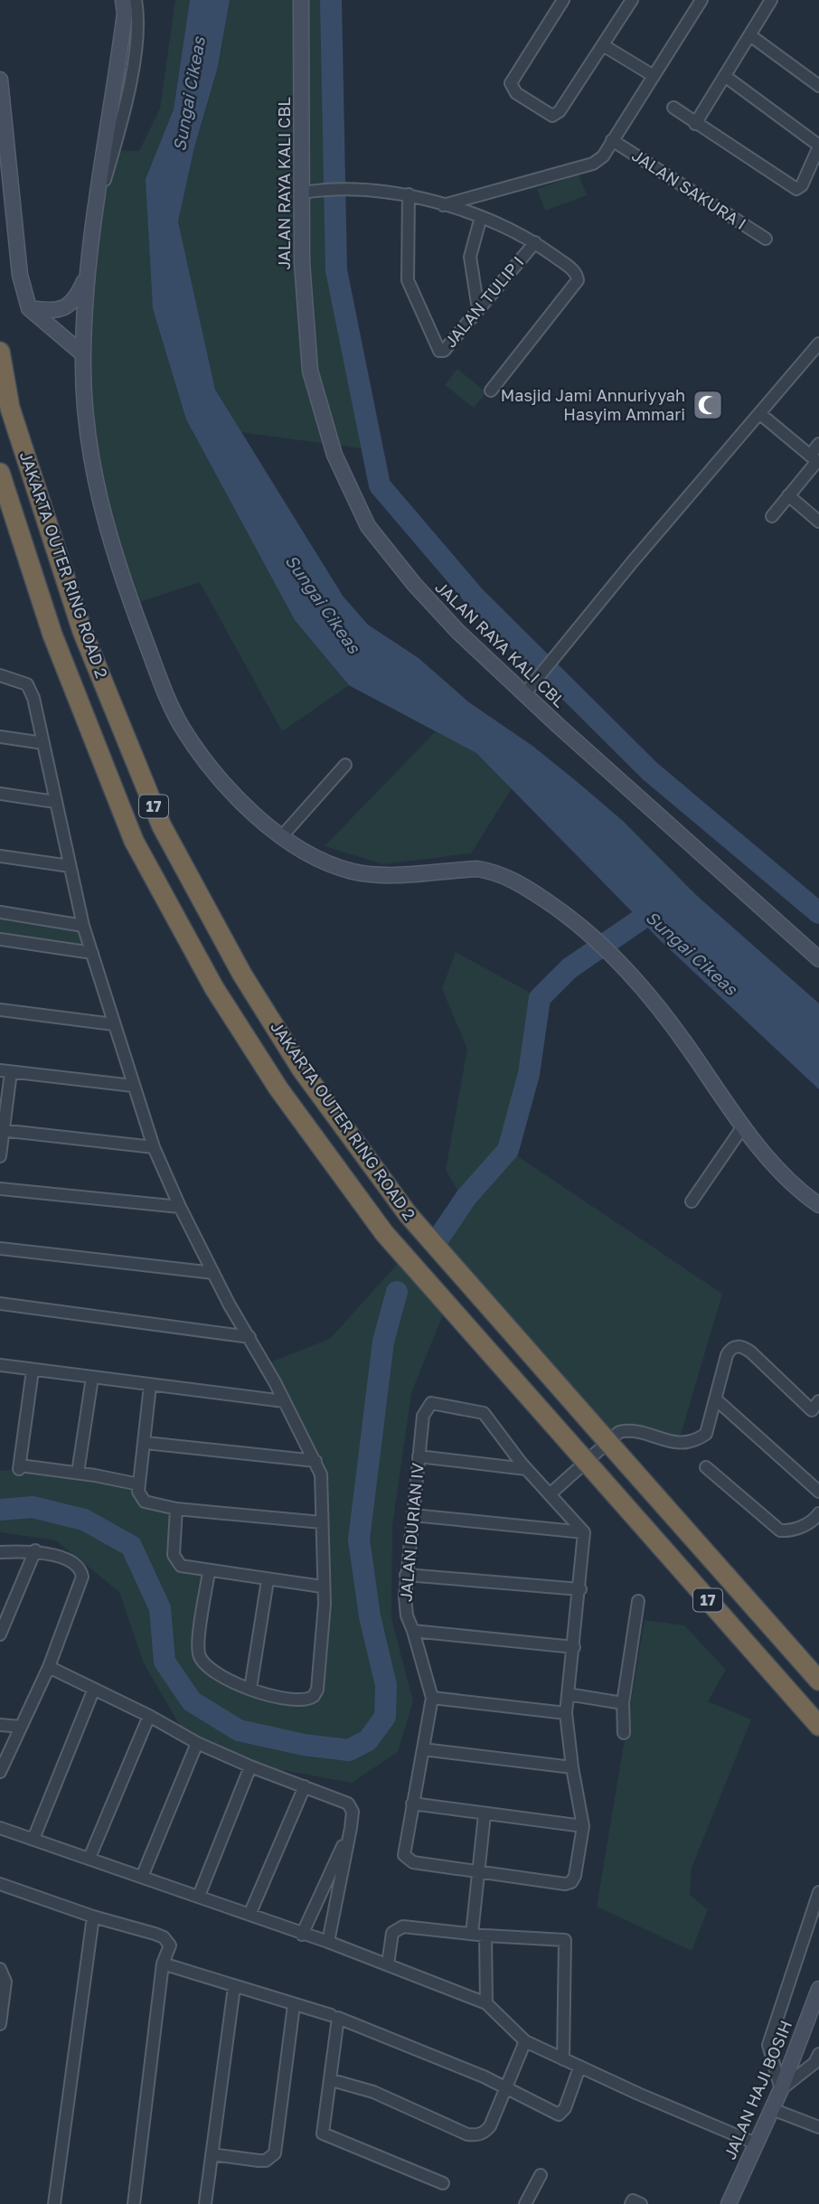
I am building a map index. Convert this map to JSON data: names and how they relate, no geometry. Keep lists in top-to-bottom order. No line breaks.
{"streets":{"highway":["JAKARTA OUTER RING ROAD 2","17"],"street":["JALAN RAYA KALI CBL","JALAN SAKURA I","JALAN TULIP I","JALAN DURIAN IV","JALAN HAJI BOSIH"]},"water":["Sungai Cikeas"],"places":{"mosque":["Masjid Jami Annuriyyah Hasyim Ammari"]}}
